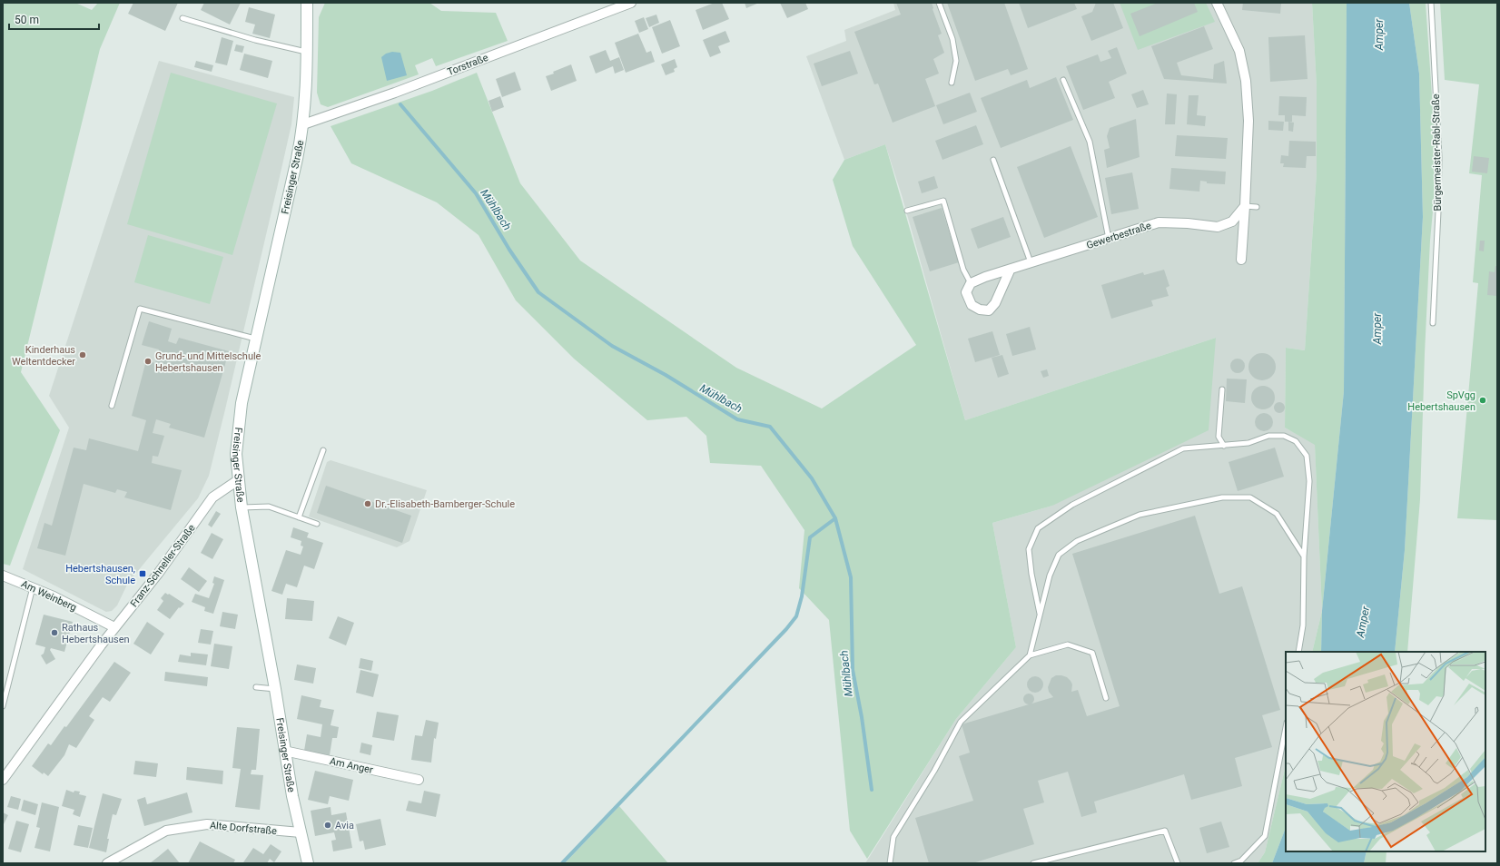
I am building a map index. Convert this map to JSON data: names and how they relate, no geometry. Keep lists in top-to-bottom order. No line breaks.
{"streets":{"main road":["Freisinger Straße"],"street":["Torstraße","Gewerbestraße","Franz-Schneller-Straße","Am Weinberg","Am Anger","Alte Dorfstraße"],"lane":["Bürgermeister-Rabl-Straße"]},"crossings":[["Torstraße","Freisinger Straße"],["Freisinger Straße","Franz-Schneller-Straße"],["Freisinger Straße","Am Anger"],["Freisinger Straße","Alte Dorfstraße"],["Franz-Schneller-Straße","Am Weinberg"]],"water":["Amper","Mühlbach"],"places":{"other":["Kinderhaus Weltentdecker","Grund- und Mittelschule Hebertshausen","SpVgg Hebertshausen","Dr.-Elisabeth-Bamberger-Schule","Rathaus Hebertshausen","Avia"],"transit":["Hebertshausen, Schule"]},"scale_bar":"50 m"}
